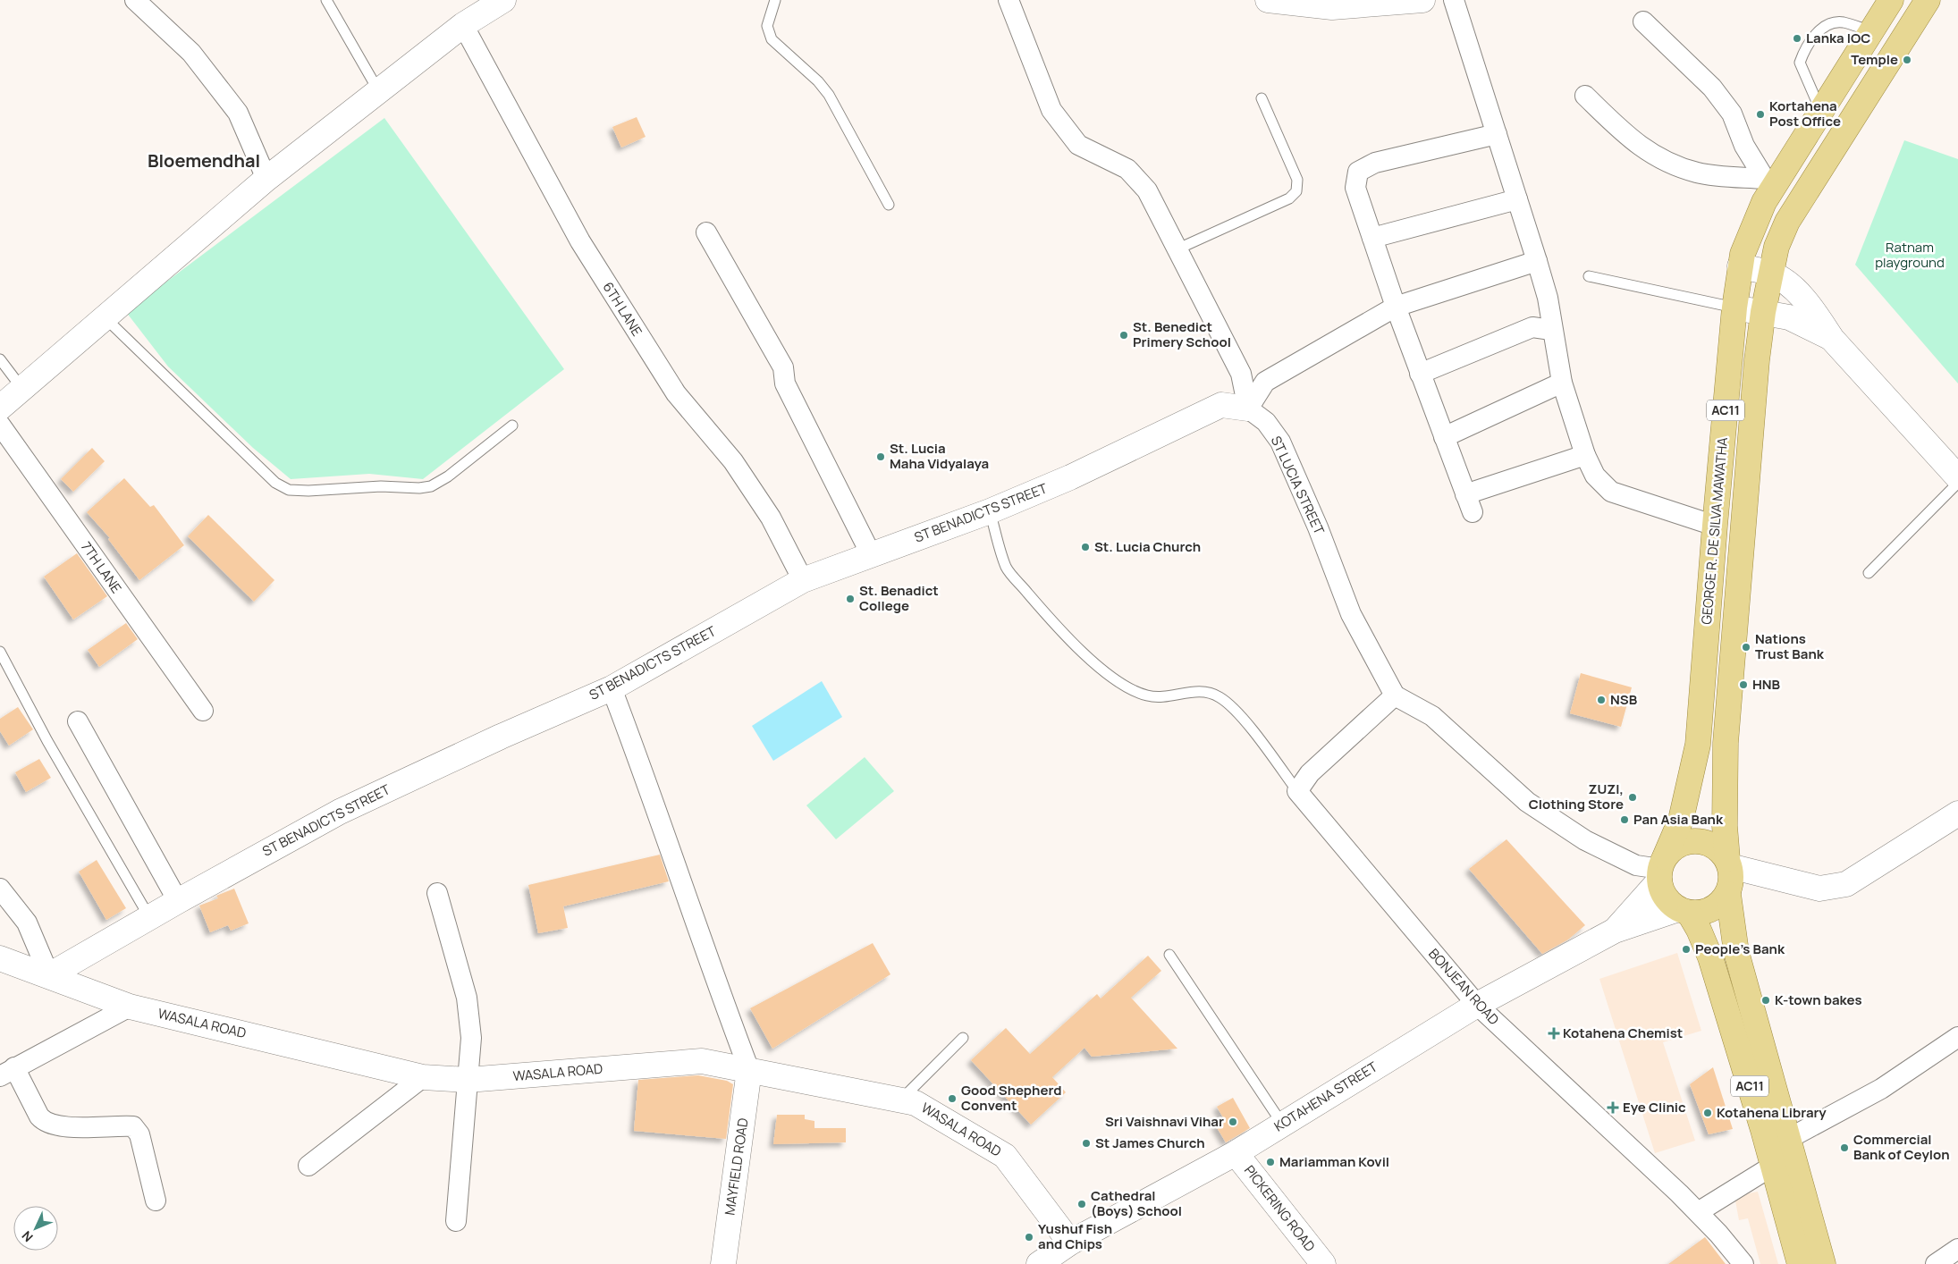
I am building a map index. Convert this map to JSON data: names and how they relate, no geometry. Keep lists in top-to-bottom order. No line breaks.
{"streets":{"main road":["AC11","GEORGE R. DE SILVA MAWATHA"],"street":["6TH LANE","ST LUCIA STREET","ST BENADICTS STREET","7TH LANE","BONJEAN ROAD","WASALA ROAD","KOTAHENA STREET","MAYFIELD ROAD","PICKERING ROAD"]},"crossings":[["6TH LANE","ST BENADICTS STREET"],["AC11","GEORGE R. DE SILVA MAWATHA"],["AC11","KOTAHENA STREET"],["ST LUCIA STREET","ST BENADICTS STREET"],["ST BENADICTS STREET","WASALA ROAD"],["GEORGE R. DE SILVA MAWATHA","KOTAHENA STREET"],["BONJEAN ROAD","KOTAHENA STREET"],["WASALA ROAD","KOTAHENA STREET"],["WASALA ROAD","MAYFIELD ROAD"],["KOTAHENA STREET","PICKERING ROAD"]],"districts":["Bloemendhal"],"parks":["Ratnam playground"],"places":{"other":["Lanka IOC","Temple","Kortahena Post Office","St. Benedict Primery School","St. Lucia Maha Vidyalaya","St. Lucia Church","St. Benadict College","Nations Trust Bank","HNB","NSB","ZUZI, Clothing Store","Pan Asia Bank","People's Bank","K-town bakes","Good Shepherd Convent","Kotahena Library","Sri Vaishnavi Vihar","St James Church","Commercial Bank of Ceylon","Mariamman Kovil","Cathedral (Boys) School","Yushuf Fish and Chips"],"health":["Kotahena Chemist","Eye Clinic"]},"north":"bottom left"}
